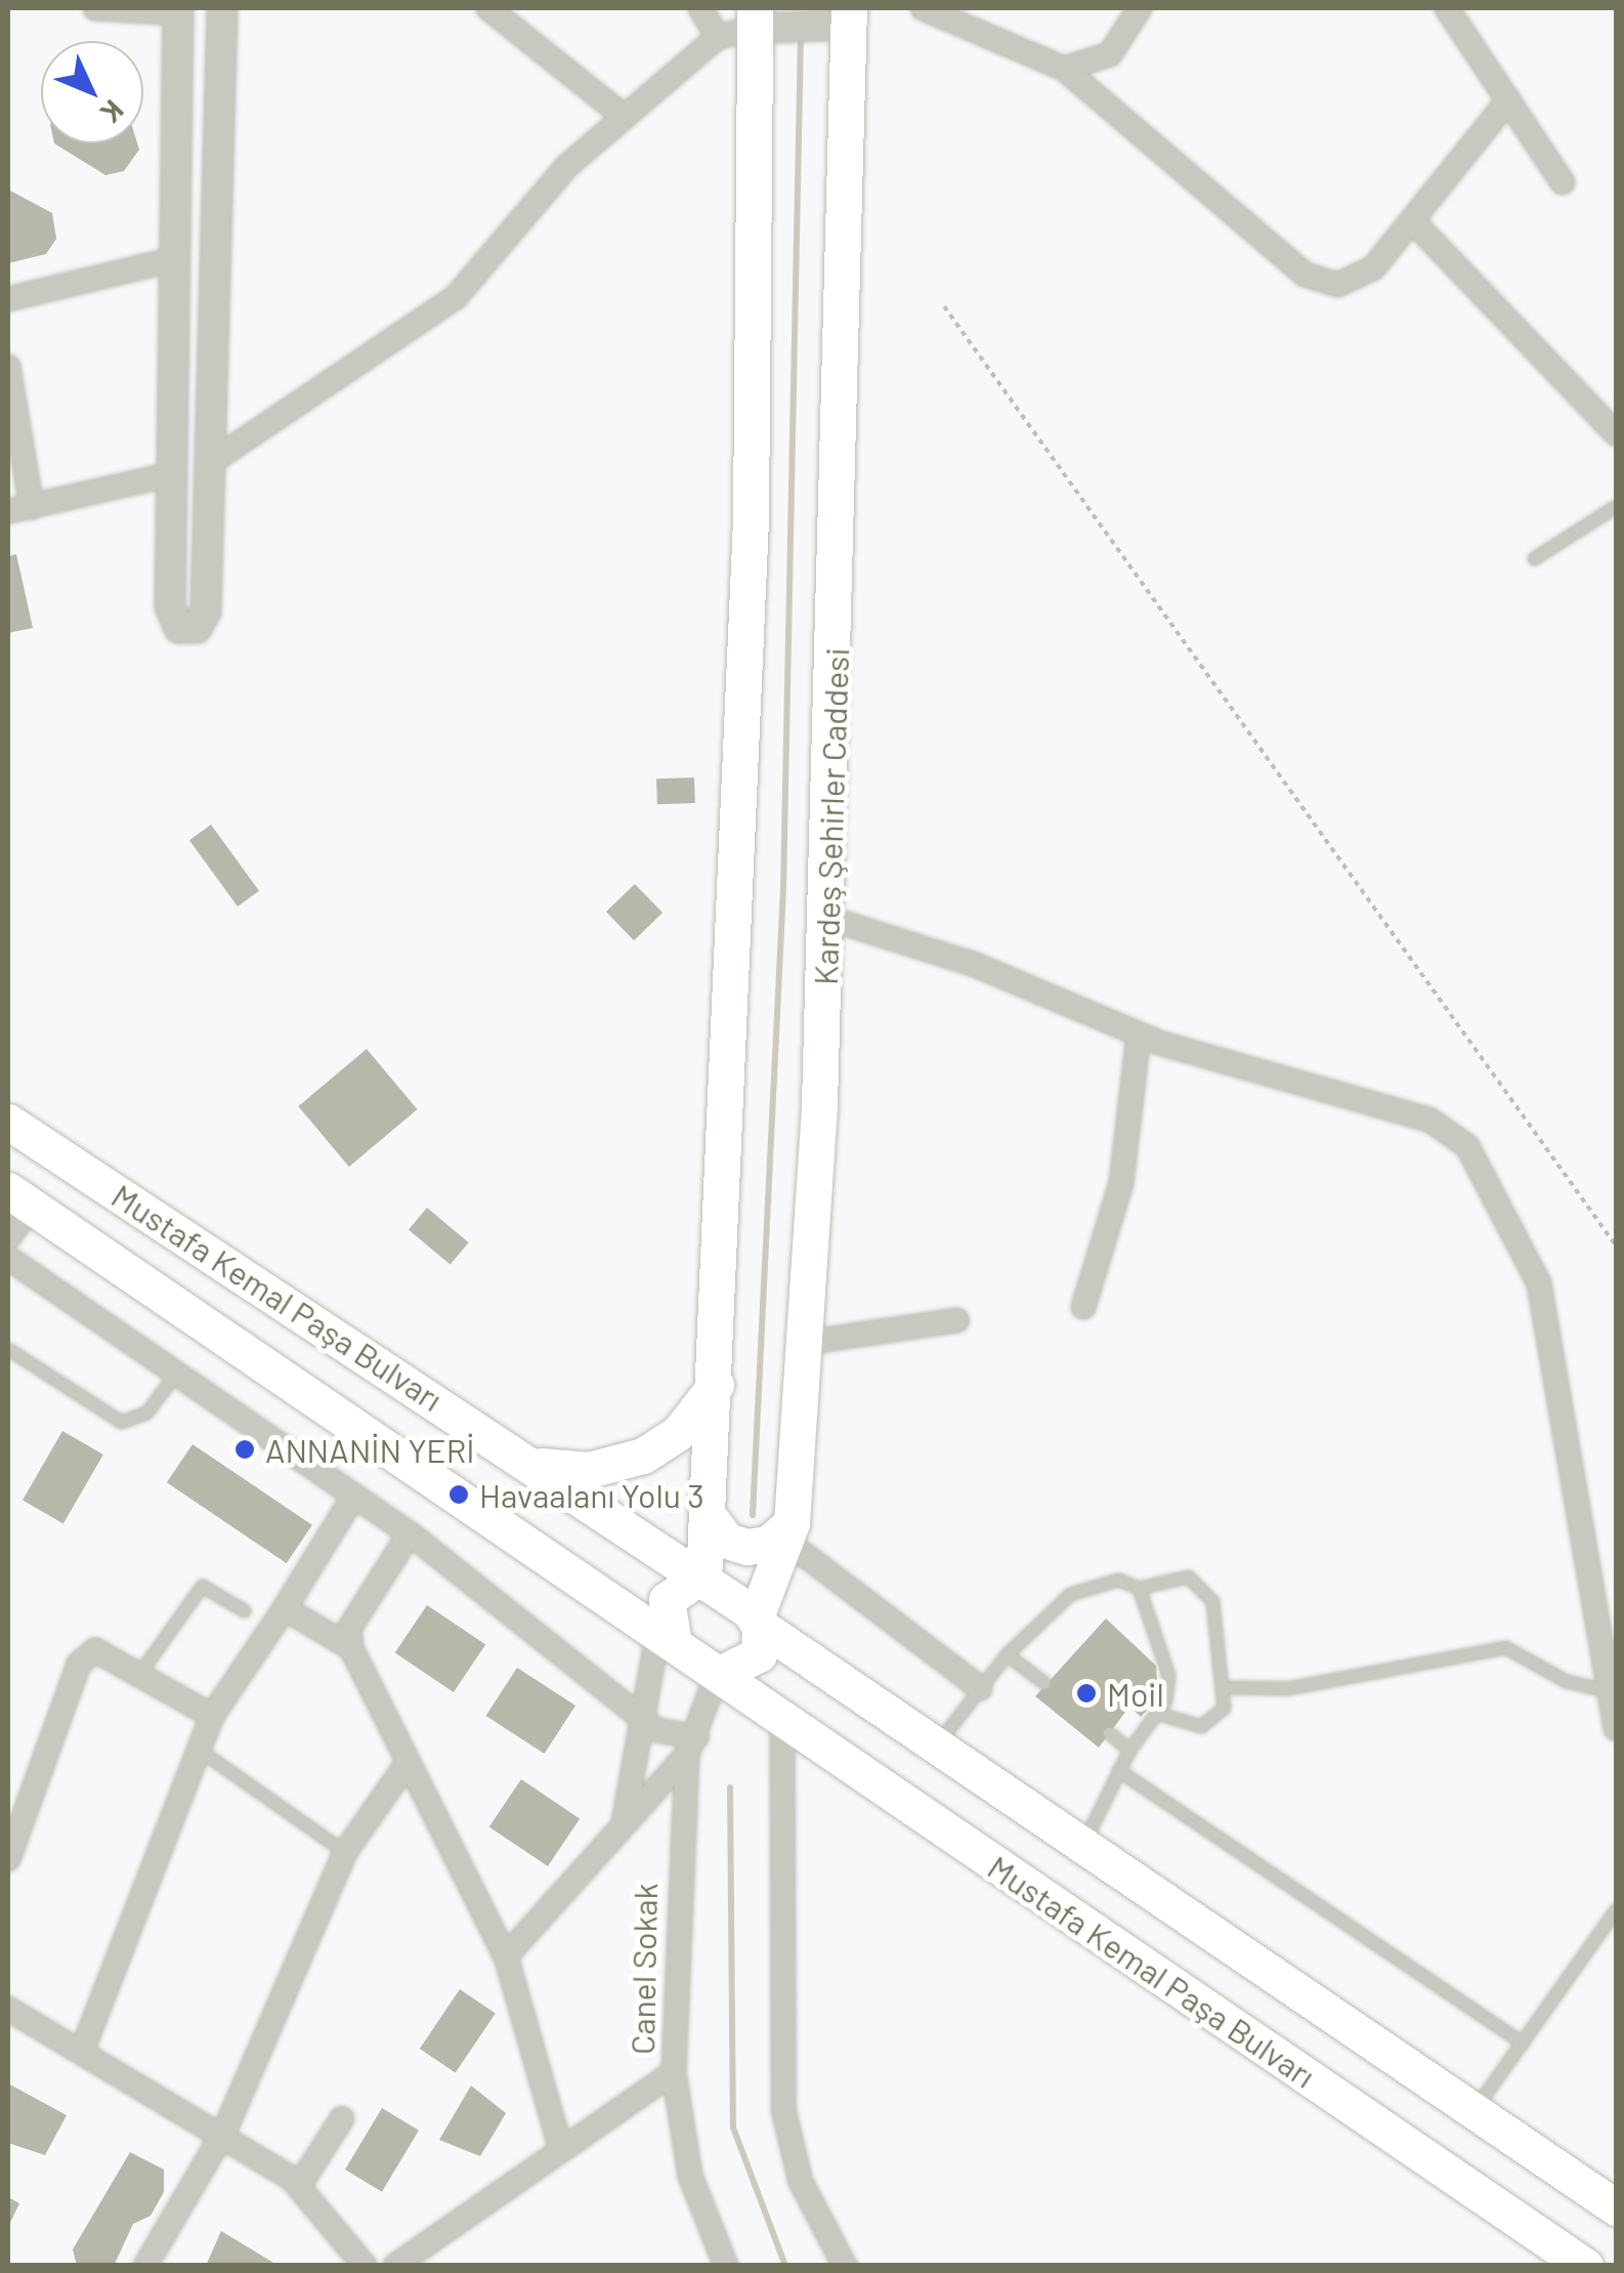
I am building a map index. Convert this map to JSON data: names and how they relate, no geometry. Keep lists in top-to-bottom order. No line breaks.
{"streets":{"main road":["Kardeş Şehirler Caddesi","Mustafa Kemal Paşa Bulvarı"],"street":["Canel Sokak"]},"crossings":[["Kardeş Şehirler Caddesi","Mustafa Kemal Paşa Bulvarı"],["Kardeş Şehirler Caddesi","Canel Sokak"],["Mustafa Kemal Paşa Bulvarı","Canel Sokak"]],"places":["ANNANİN YERİ","Havaalanı Yolu 3","Moil"],"north":"bottom right"}
